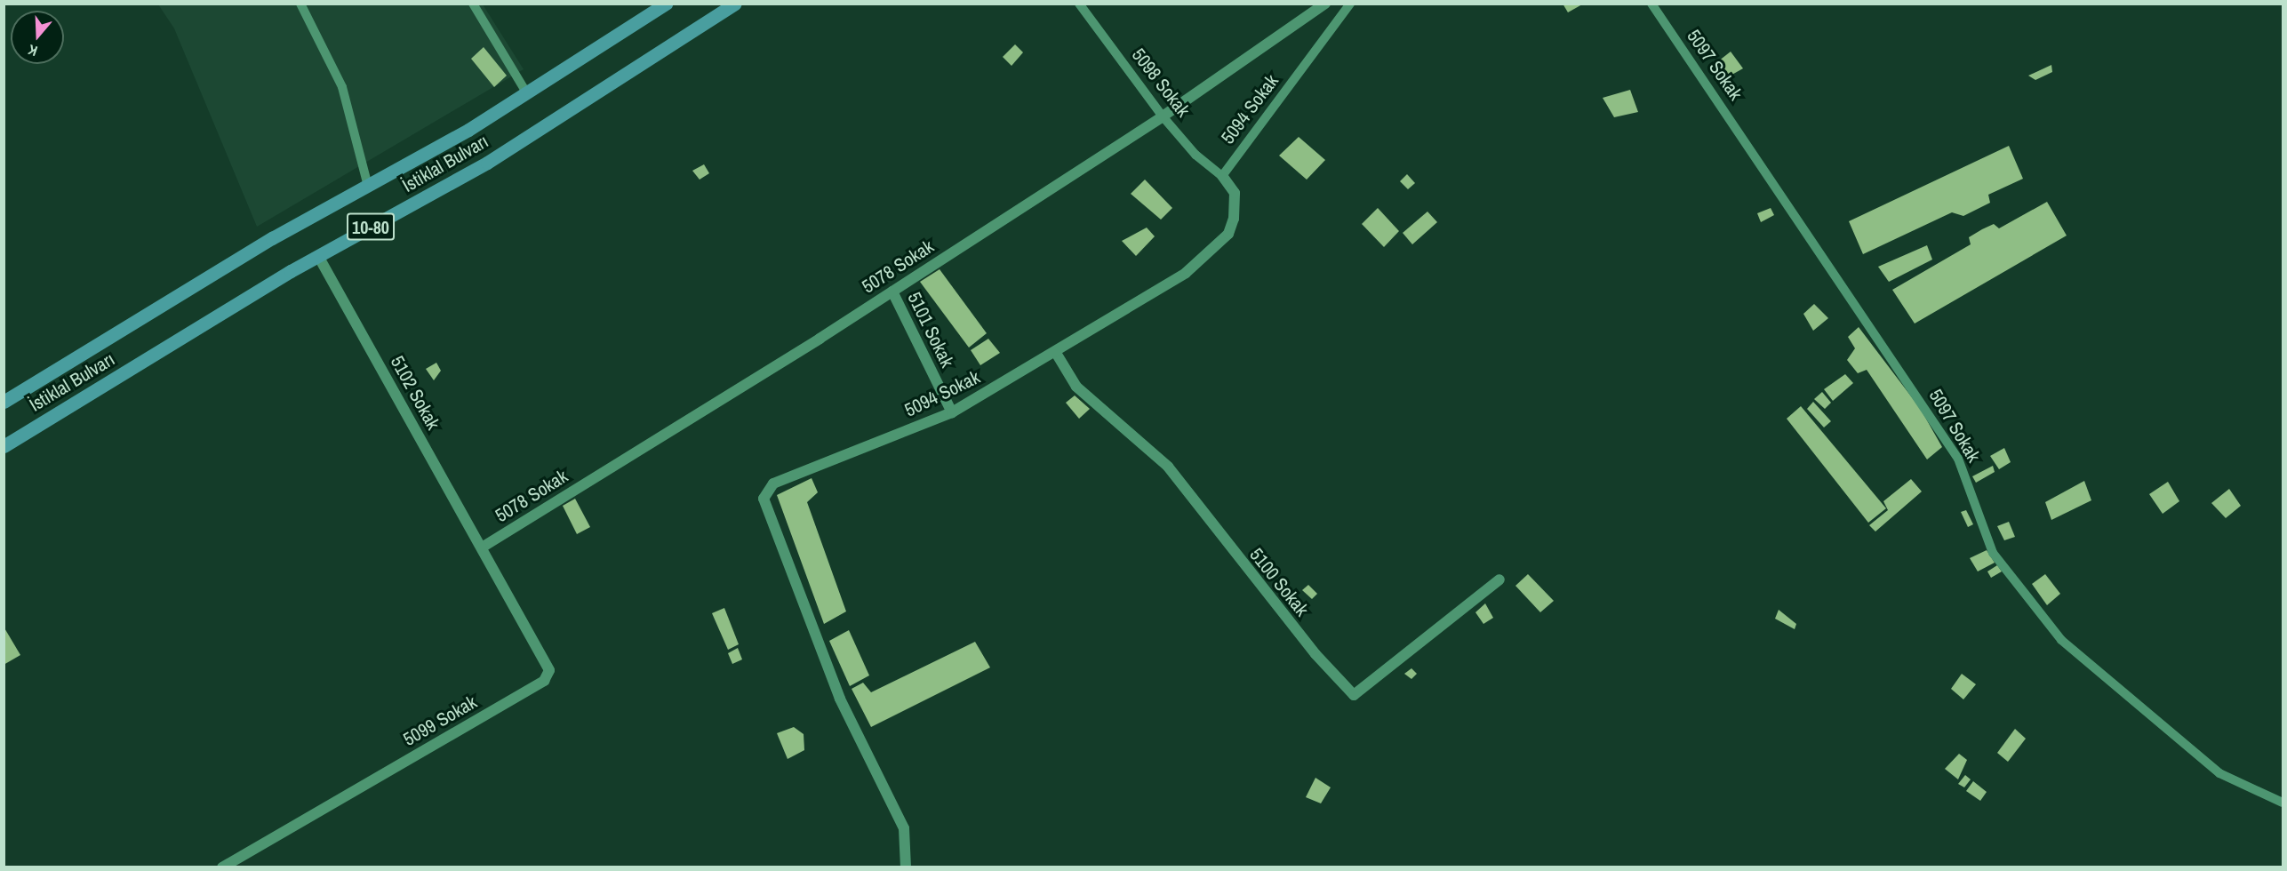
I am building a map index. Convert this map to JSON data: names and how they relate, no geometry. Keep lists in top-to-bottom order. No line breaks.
{"streets":{"main road":["İstiklal Bulvarı","10-80"],"street":["5094 Sokak","5078 Sokak","5101 Sokak","5102 Sokak","5100 Sokak","5099 Sokak"],"lane":["5097 Sokak","5098 Sokak"]},"crossings":[["5098 Sokak","5094 Sokak"],["5098 Sokak","5078 Sokak"],["5094 Sokak","5101 Sokak"],["5094 Sokak","5100 Sokak"],["İstiklal Bulvarı","5102 Sokak"],["5078 Sokak","5101 Sokak"],["5078 Sokak","5102 Sokak"],["5078 Sokak","5099 Sokak"],["5102 Sokak","5099 Sokak"]],"north":"bottom"}
